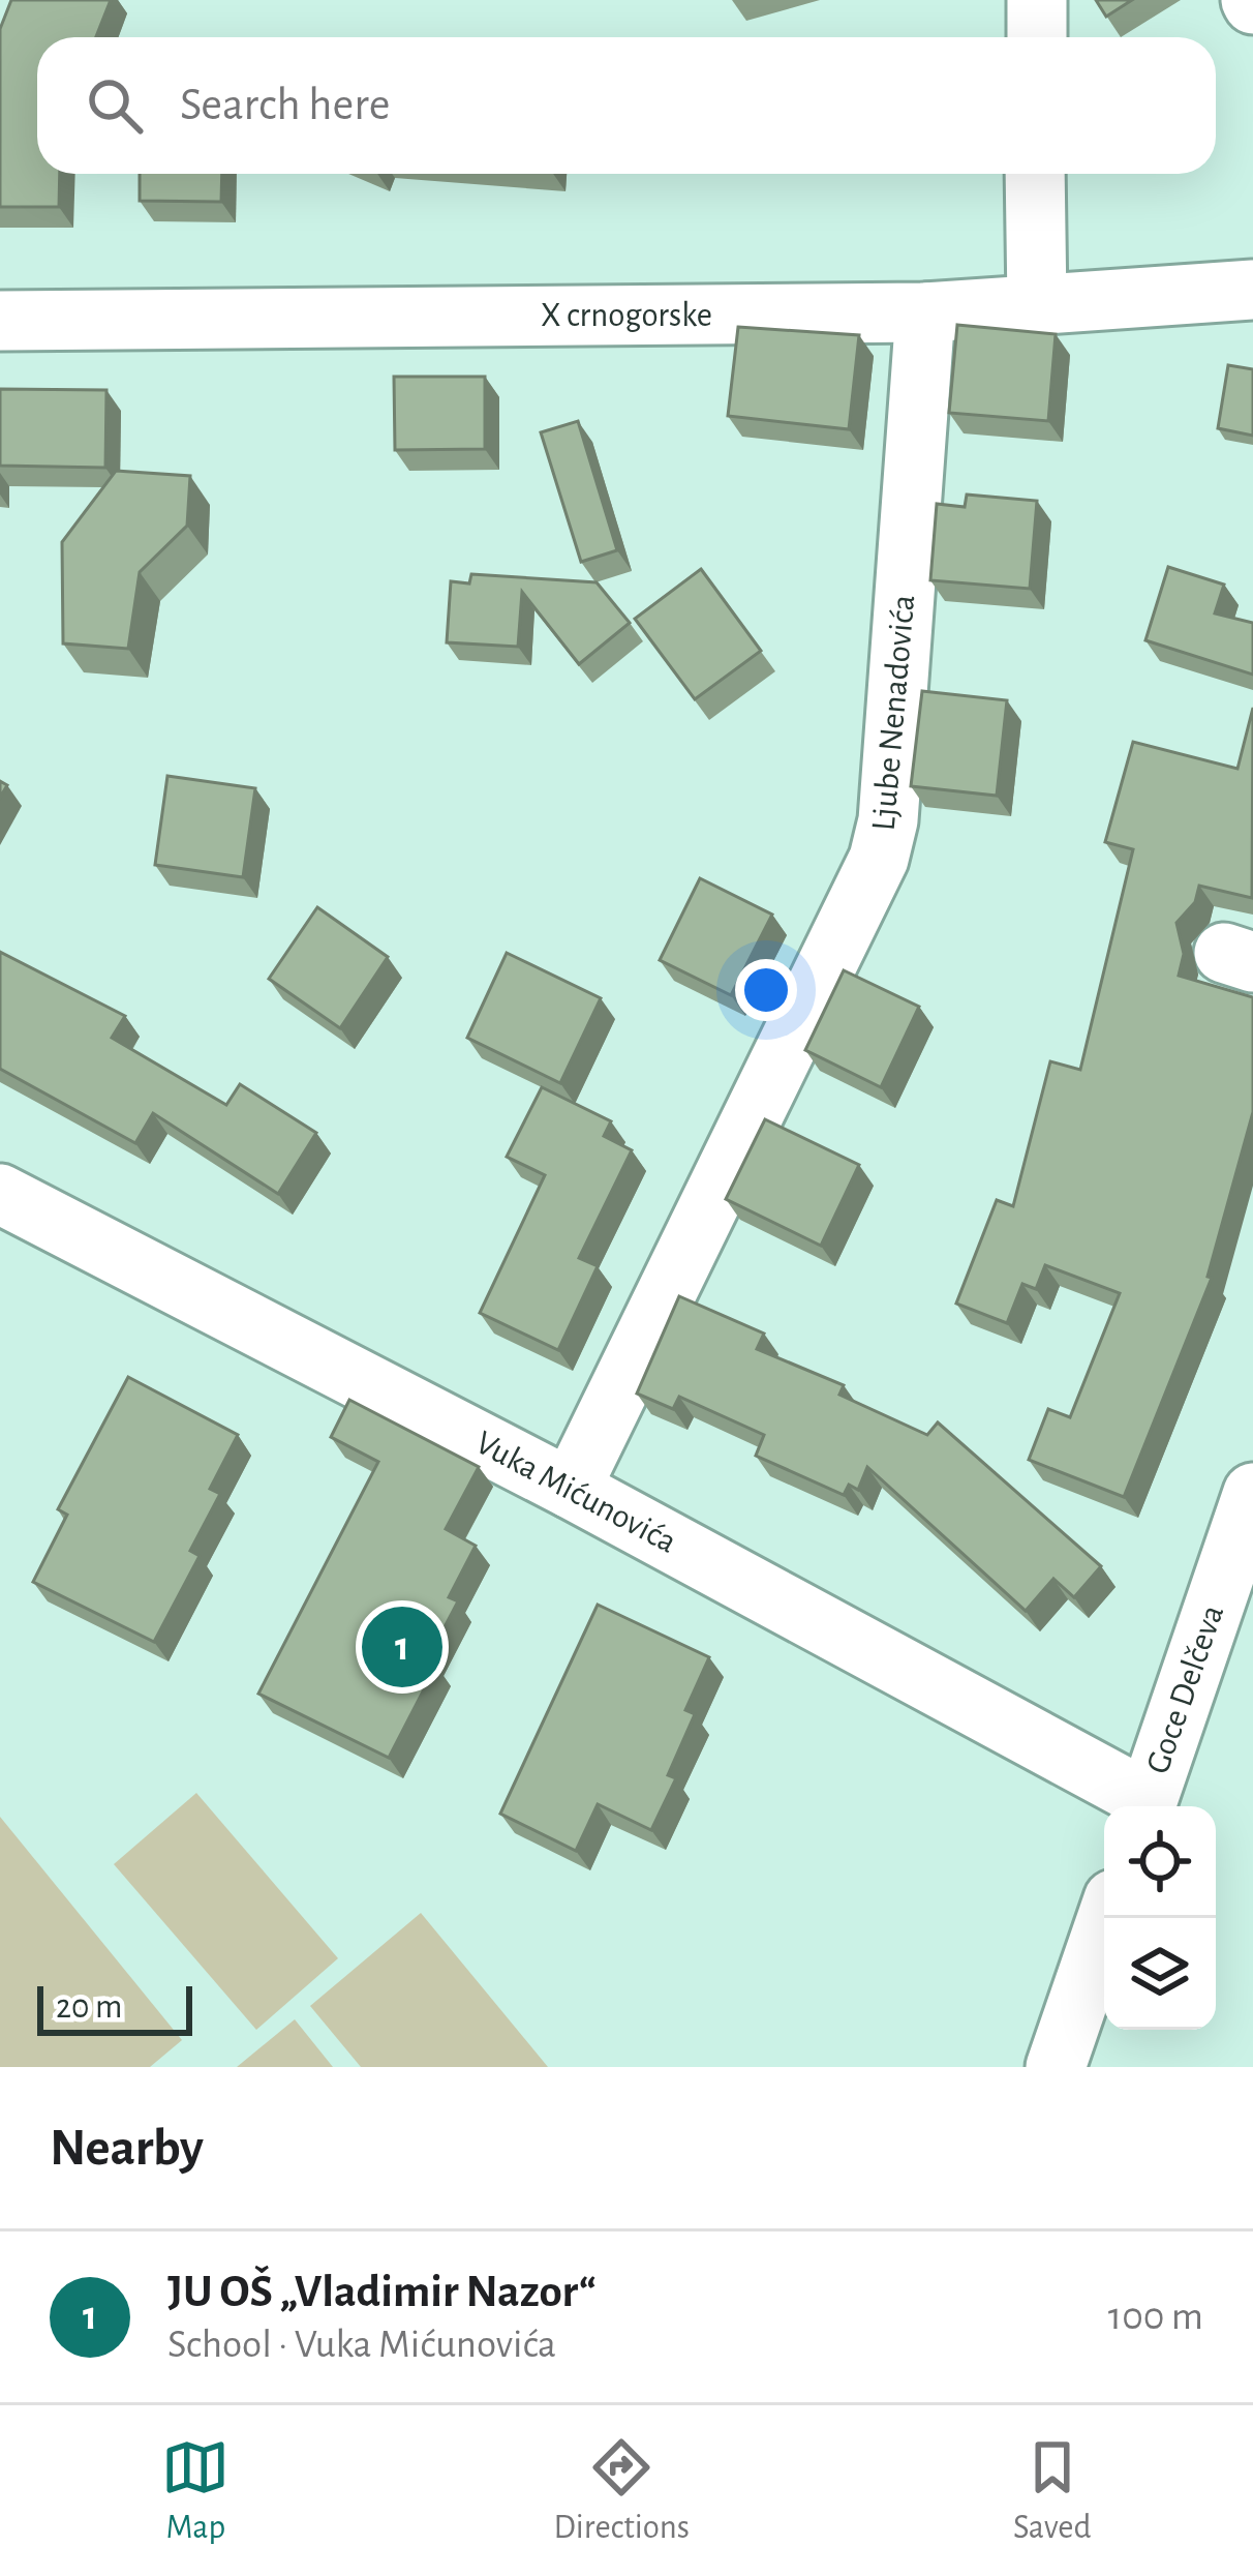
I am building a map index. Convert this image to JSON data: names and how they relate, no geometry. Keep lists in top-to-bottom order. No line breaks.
{"streets":{"street":["X crnogorske","Ljube Nenadovića","Vuka Mićunovića","Goce Delčeva"]},"crossings":[["X crnogorske","Ljube Nenadovića"],["Ljube Nenadovića","Vuka Mićunovića"]],"scale_bar":"20 m","page":{"search":"Search here","pins":"1","scale":"20 m","heading":"Nearby","list":[{"mark":"1","name":"JU OŠ „Vladimir Nazor“","note":"School · Vuka Mićunovića","value":"100 m"}],"nav":["Map","Directions","Saved"]}}
